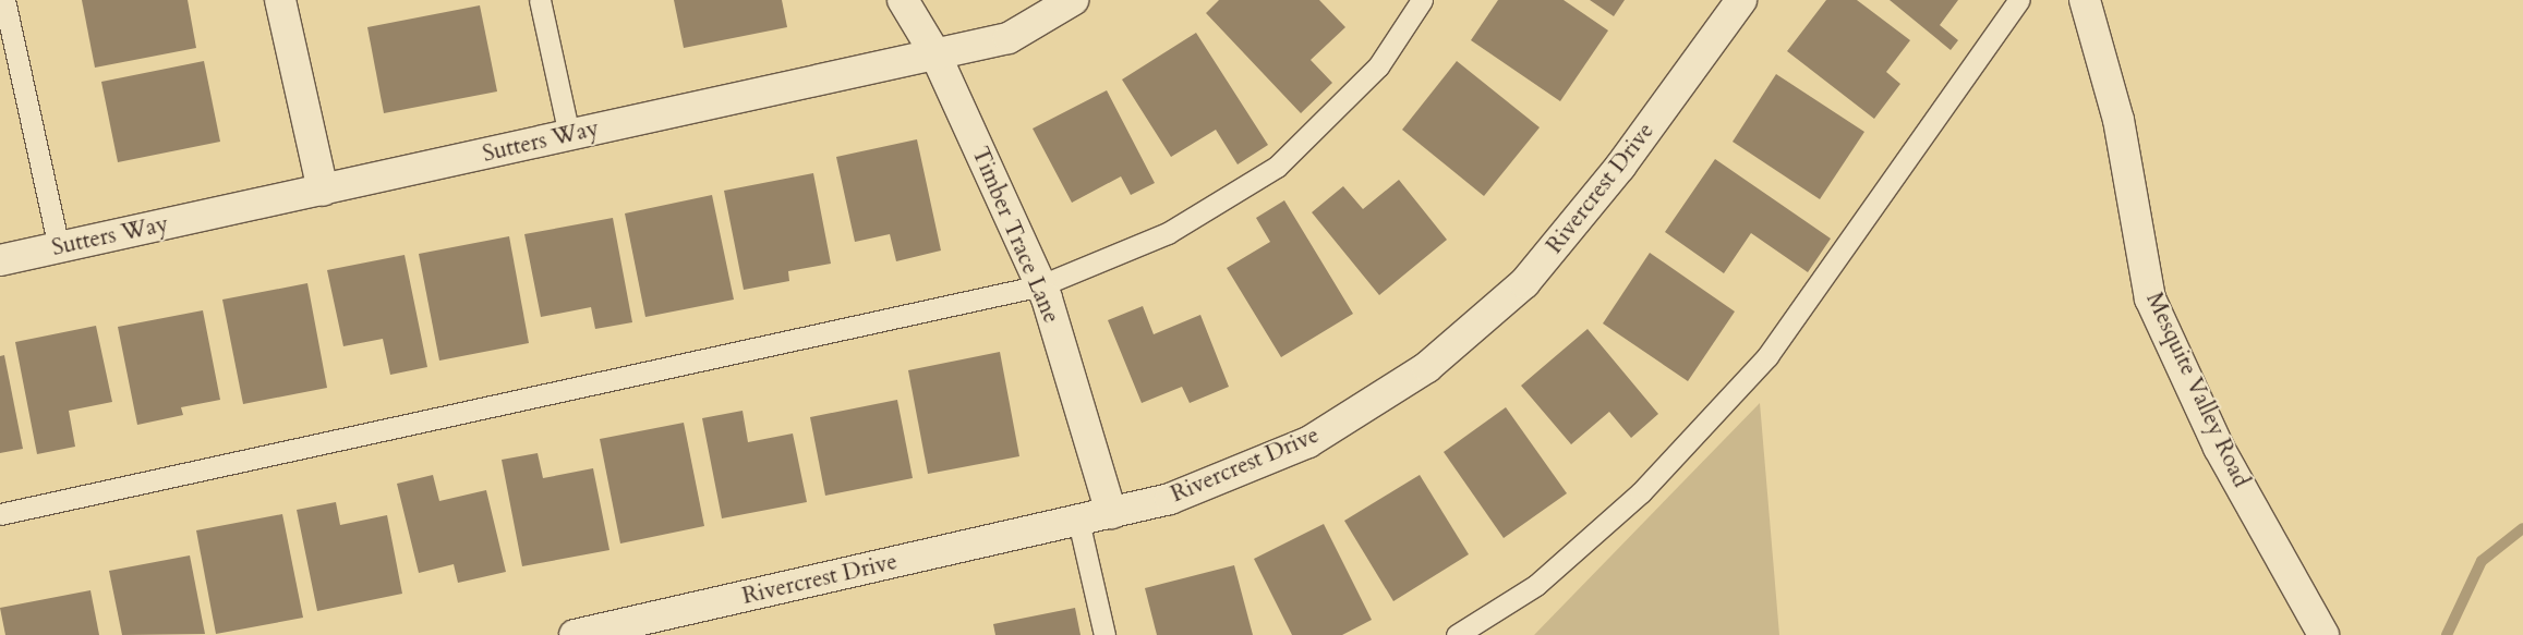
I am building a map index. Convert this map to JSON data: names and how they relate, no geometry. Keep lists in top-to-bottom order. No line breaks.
{"streets":{"street":["Sutters Way","Rivercrest Drive","Timber Trace Lane","Mesquite Valley Road"]},"crossings":[["Sutters Way","Timber Trace Lane"],["Rivercrest Drive","Timber Trace Lane"]]}
